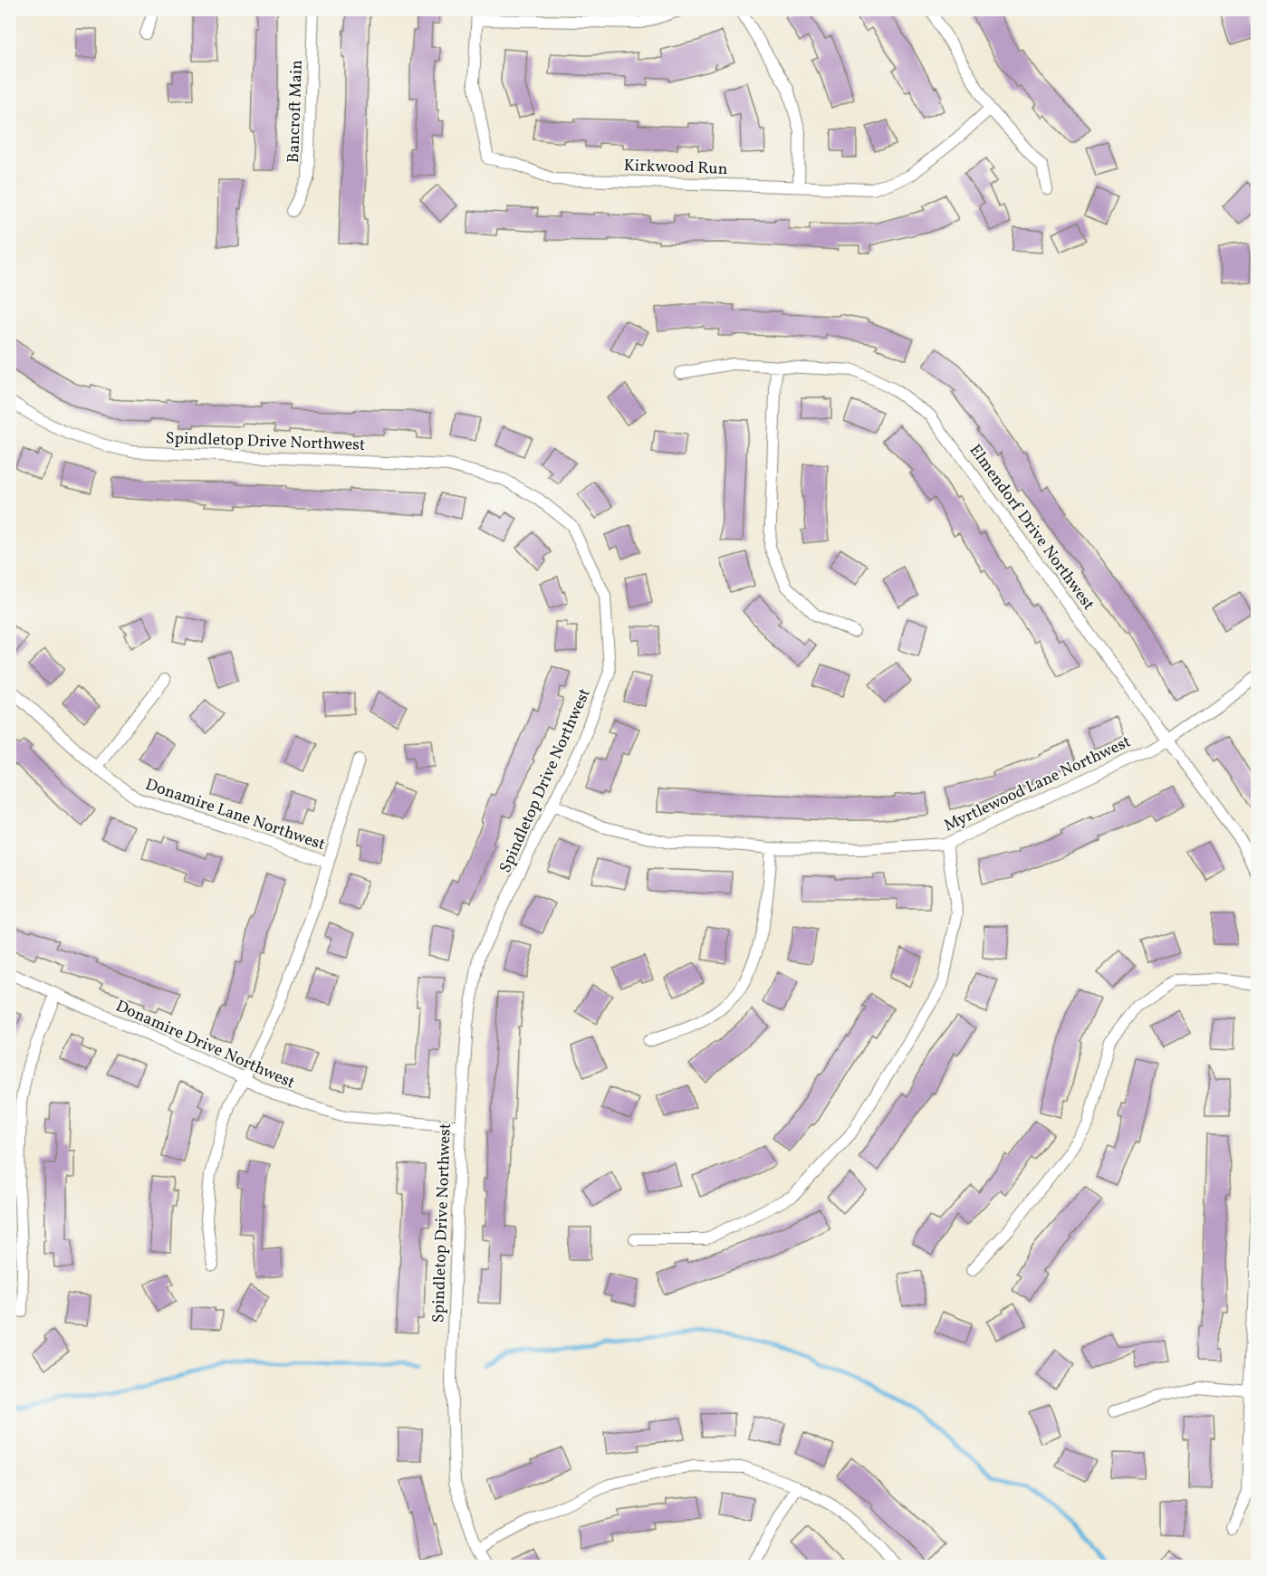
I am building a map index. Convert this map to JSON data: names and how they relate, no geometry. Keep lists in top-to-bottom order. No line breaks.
{"streets":{"street":["Bancroft Main","Kirkwood Run","Spindletop Drive Northwest","Elmendorf Drive Northwest","Myrtlewood Lane Northwest","Donamire Lane Northwest","Donamire Drive Northwest"]},"crossings":[["Spindletop Drive Northwest","Myrtlewood Lane Northwest"],["Spindletop Drive Northwest","Donamire Drive Northwest"],["Elmendorf Drive Northwest","Myrtlewood Lane Northwest"]]}
